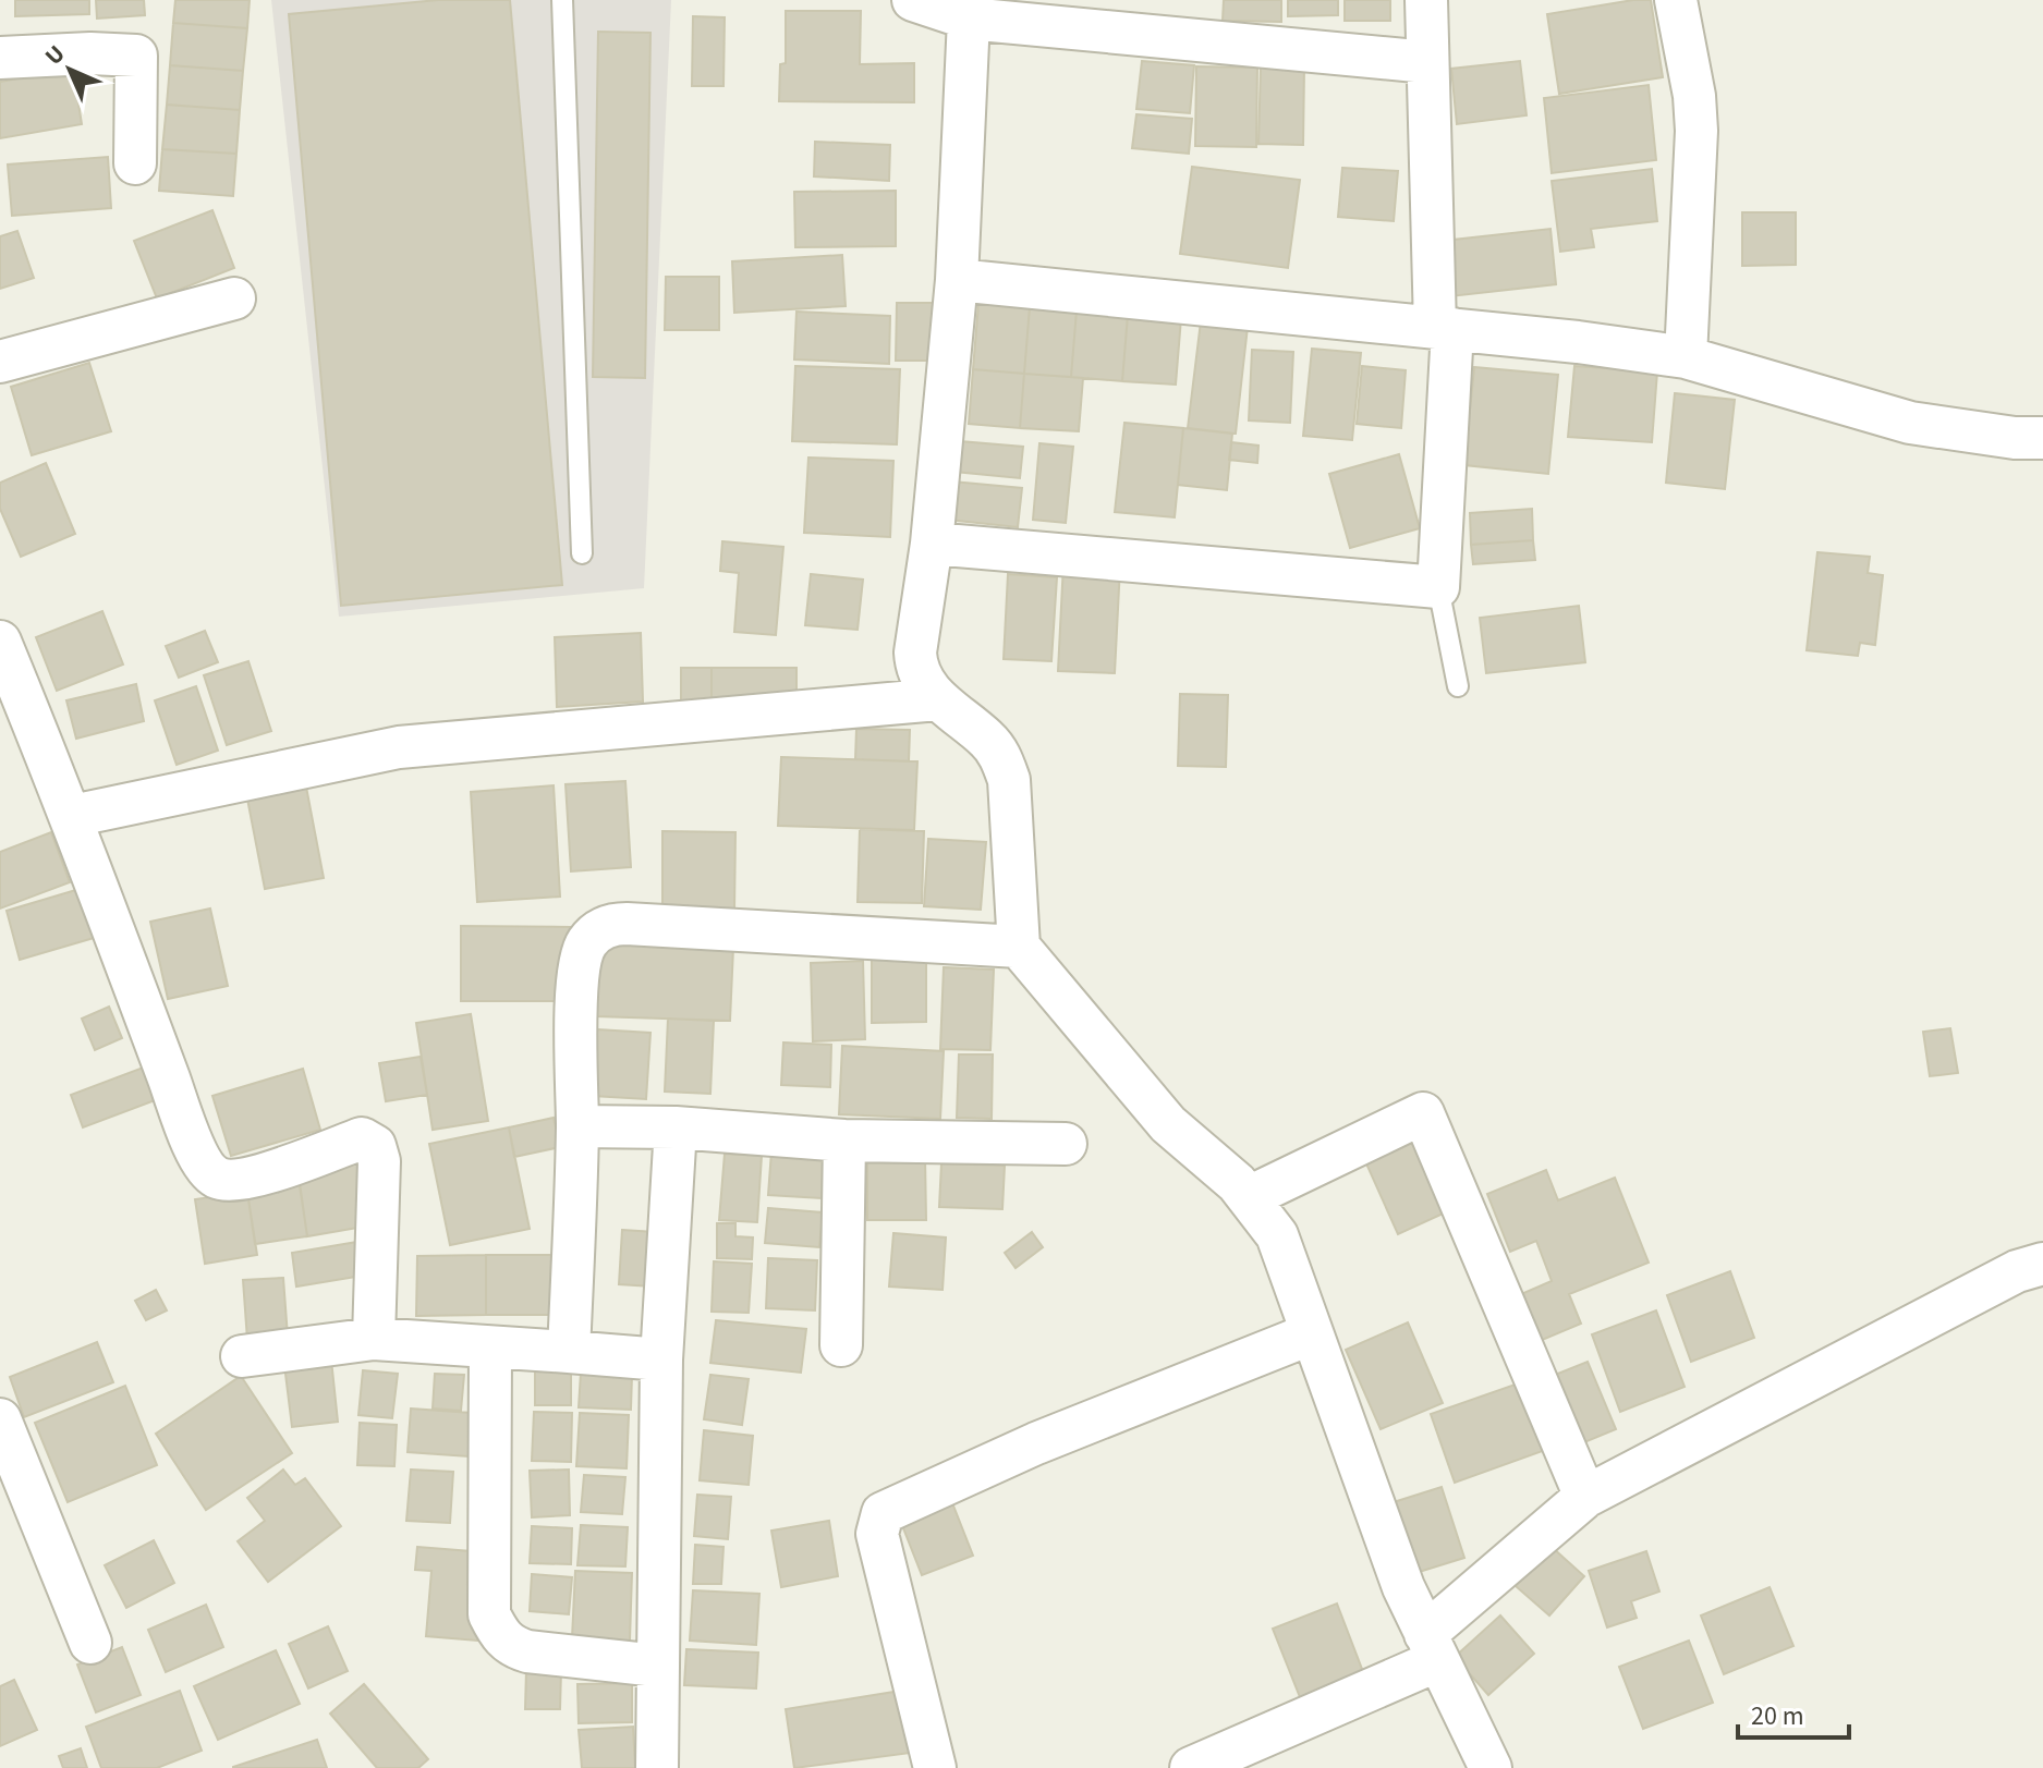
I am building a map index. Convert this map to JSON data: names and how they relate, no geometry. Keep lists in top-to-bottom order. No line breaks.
{"scale_bar":"20 m","north":"top left"}
